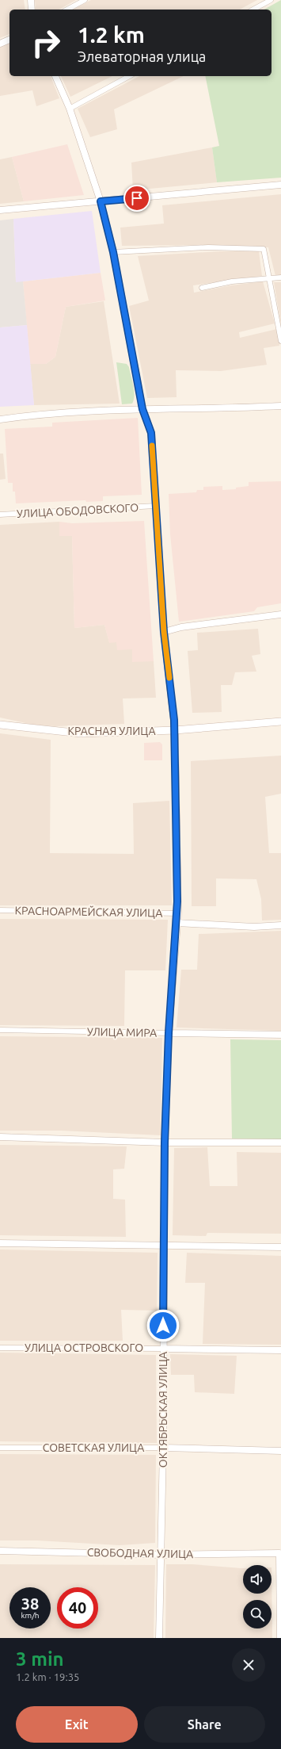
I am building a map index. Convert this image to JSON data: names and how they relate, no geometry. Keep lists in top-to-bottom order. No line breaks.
{"streets":{"main road":["КРАСНАЯ УЛИЦА"],"street":["УЛИЦА ОБОДОВСКОГО","КРАСНОАРМЕЙСКАЯ УЛИЦА","УЛИЦА МИРА","УЛИЦА ОСТРОВСКОГО","ОКТЯБРЬСКАЯ УЛИЦА","СОВЕТСКАЯ УЛИЦА","СВОБОДНАЯ УЛИЦА"]},"crossings":[["УЛИЦА ОБОДОВСКОГО","ОКТЯБРЬСКАЯ УЛИЦА"],["КРАСНАЯ УЛИЦА","ОКТЯБРЬСКАЯ УЛИЦА"],["КРАСНОАРМЕЙСКАЯ УЛИЦА","ОКТЯБРЬСКАЯ УЛИЦА"],["УЛИЦА МИРА","ОКТЯБРЬСКАЯ УЛИЦА"],["УЛИЦА ОСТРОВСКОГО","ОКТЯБРЬСКАЯ УЛИЦА"],["ОКТЯБРЬСКАЯ УЛИЦА","СОВЕТСКАЯ УЛИЦА"],["ОКТЯБРЬСКАЯ УЛИЦА","СВОБОДНАЯ УЛИЦА"]],"page":{"turn":["1.2 km","Элеваторная улица"],"speed":"38 km/h","limit":"40","heading":["3 min","1.2 km · 19:35"],"buttons":["Exit","Share"]}}
